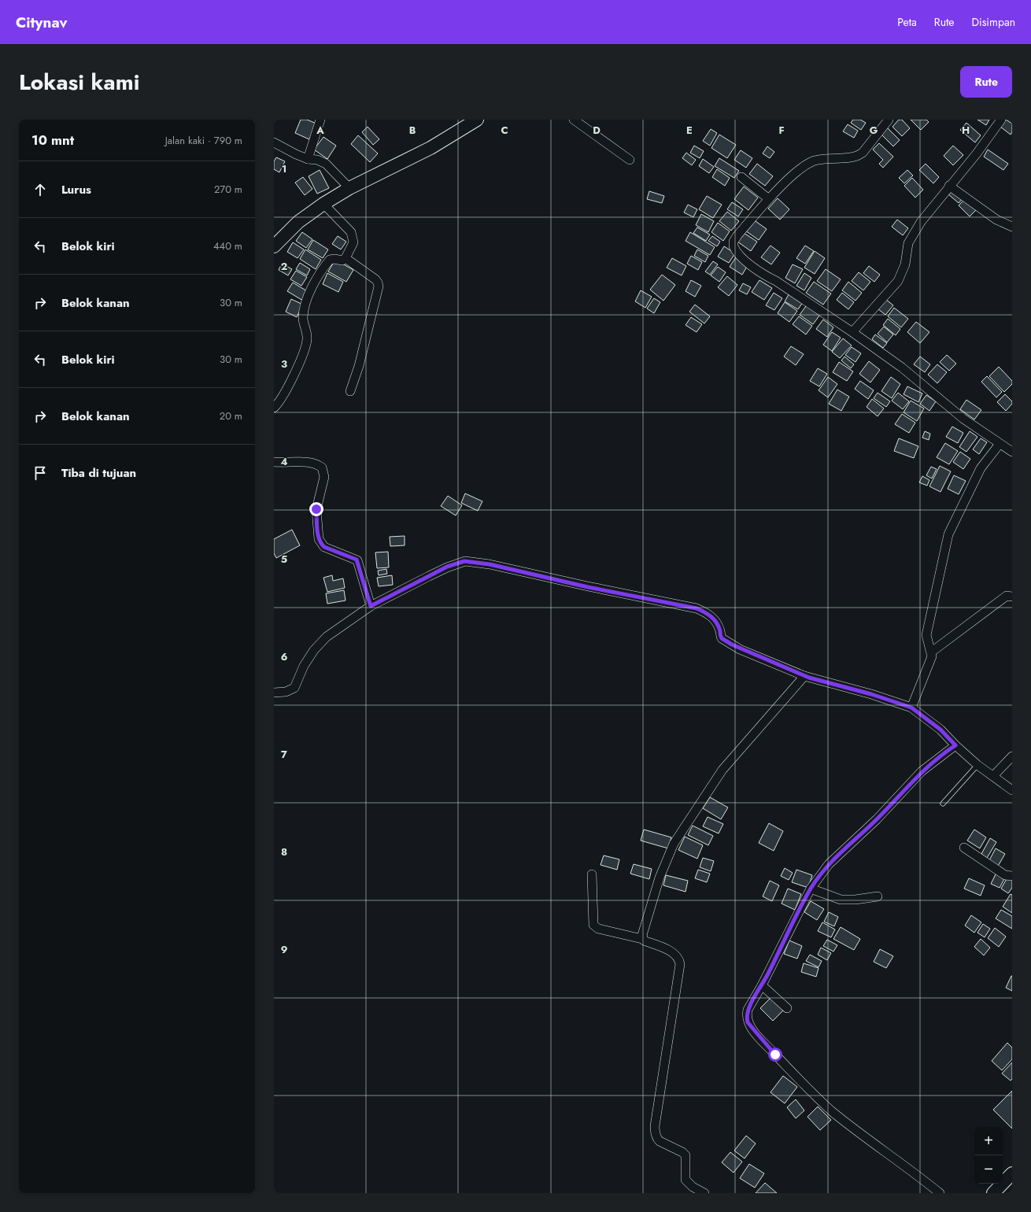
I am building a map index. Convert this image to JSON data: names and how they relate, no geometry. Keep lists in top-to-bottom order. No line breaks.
{"page":{"header":"Citynav","nav":["Peta","Rute","Disimpan"],"title":"Lokasi kami","buttons":"Rute","heading":["10 mnt","Jalan kaki · 790 m"],"list":[["Lurus","270 m"],["Belok kiri","440 m"],["Belok kanan","30 m"],["Belok kiri","30 m"],["Belok kanan","20 m"],"Tiba di tujuan"],"map_buttons":["+","−"]},"grid":{"columns":["A","B","C","D","E","F","G","H"],"rows":["1","2","3","4","5","6","7","8","9"]}}
